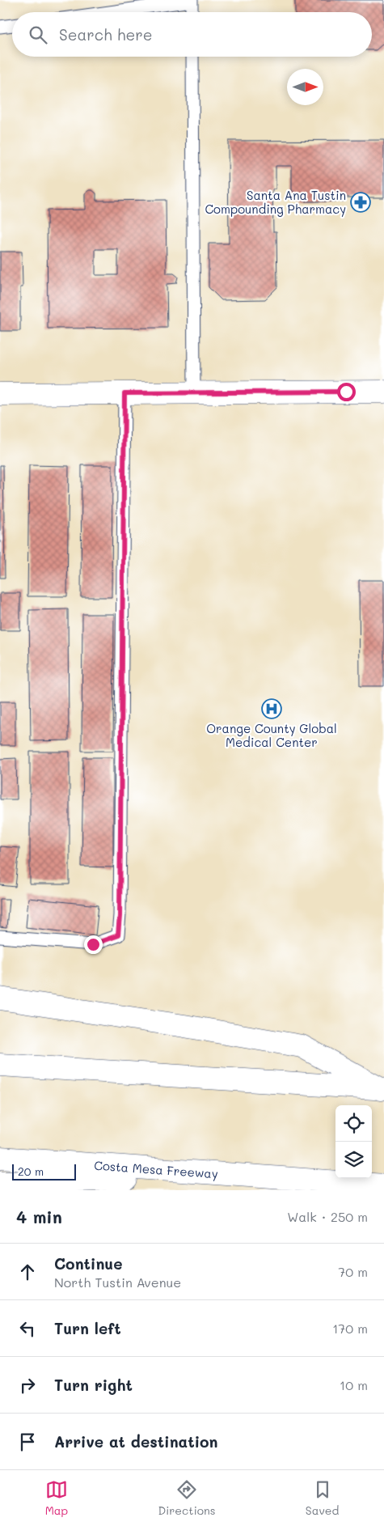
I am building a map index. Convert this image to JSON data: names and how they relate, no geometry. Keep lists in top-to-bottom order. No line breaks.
{"streets":{"main road":["Costa Mesa Freeway"]},"places":{"pharmacy":["Santa Ana Tustin Compounding Pharmacy"],"hospital":["Orange County Global Medical Center"]},"scale_bar":"20 m","north":"right","page":{"search":"Search here","scale":"20 m","heading":["4 min","Walk · 250 m"],"list":[["Continue","North Tustin Avenue","70 m"],["Turn left","170 m"],["Turn right","10 m"],"Arrive at destination"],"nav":["Map","Directions","Saved"]}}
